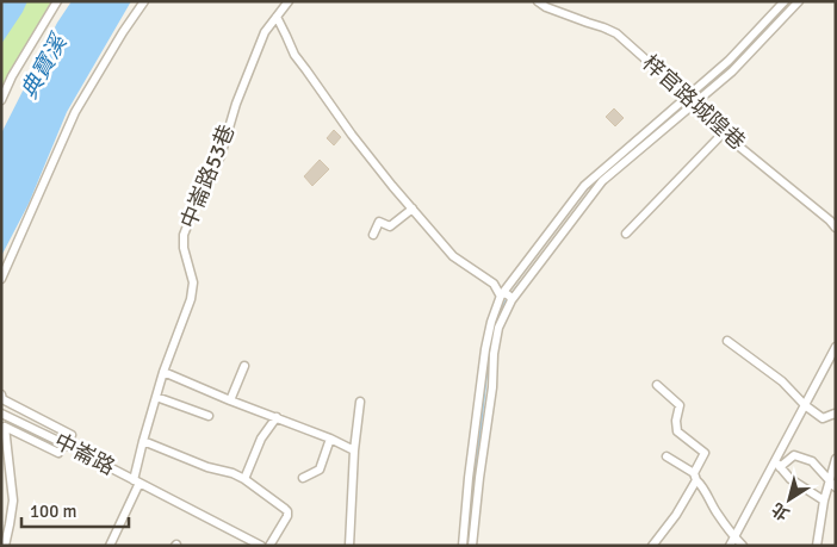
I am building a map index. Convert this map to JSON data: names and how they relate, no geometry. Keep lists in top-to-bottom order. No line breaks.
{"streets":{"street":["梓官路城隍巷","中崙路53巷","中崙路"]},"crossings":[["中崙路53巷","中崙路"]],"water":["典寶溪"],"scale_bar":"100 m","north":"bottom left"}
